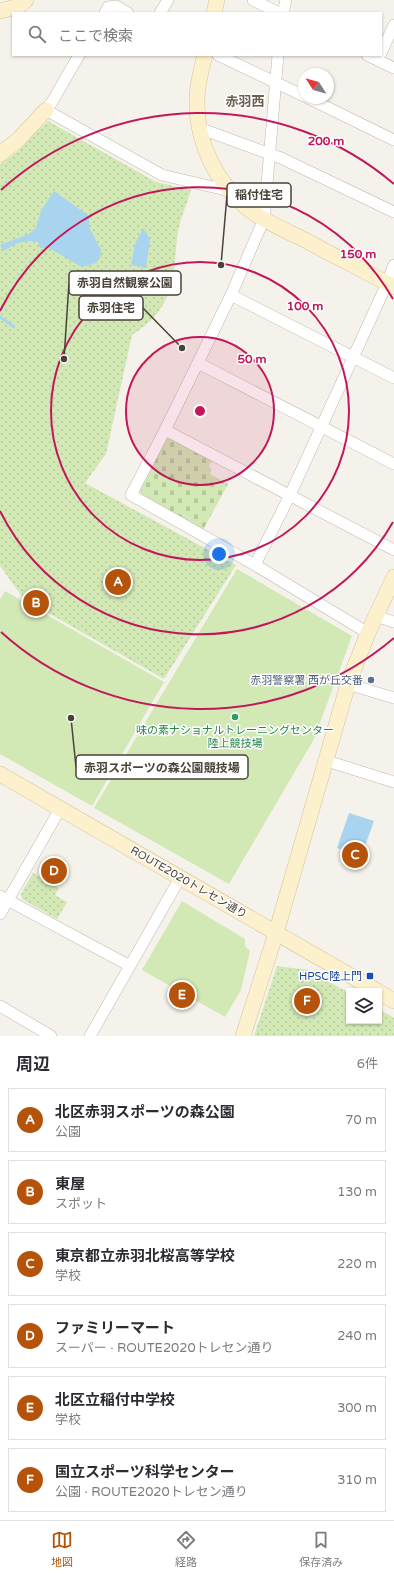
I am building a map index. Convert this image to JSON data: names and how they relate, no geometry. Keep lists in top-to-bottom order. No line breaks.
{"streets":{"street":["ROUTE2020トレセン通り"]},"districts":["赤羽西"],"places":{"other":["稲付住宅","赤羽住宅","赤羽自然観察公園","赤羽警察署 西が丘交番","味の素ナショナルトレーニングセンター 陸上競技場","赤羽スポーツの森公園競技場"],"transit":["HPSC陸上門"]},"north":"top left","page":{"search":"ここで検索","pins":["A","B","C","D","E","F"],"heading":["周辺","6件"],"list":[{"mark":"A","name":"北区赤羽スポーツの森公園","note":"公園","value":"70 m"},{"mark":"B","name":"東屋","note":"スポット","value":"130 m"},{"mark":"C","name":"東京都立赤羽北桜高等学校","note":"学校","value":"220 m"},{"mark":"D","name":"ファミリーマート","note":"スーパー · ROUTE2020トレセン通り","value":"240 m"},{"mark":"E","name":"北区立稲付中学校","note":"学校","value":"300 m"},{"mark":"F","name":"国立スポーツ科学センター","note":"公園 · ROUTE2020トレセン通り","value":"310 m"}],"nav":["地図","経路","保存済み"]},"rings":["200 m","150 m","100 m","50 m"]}
